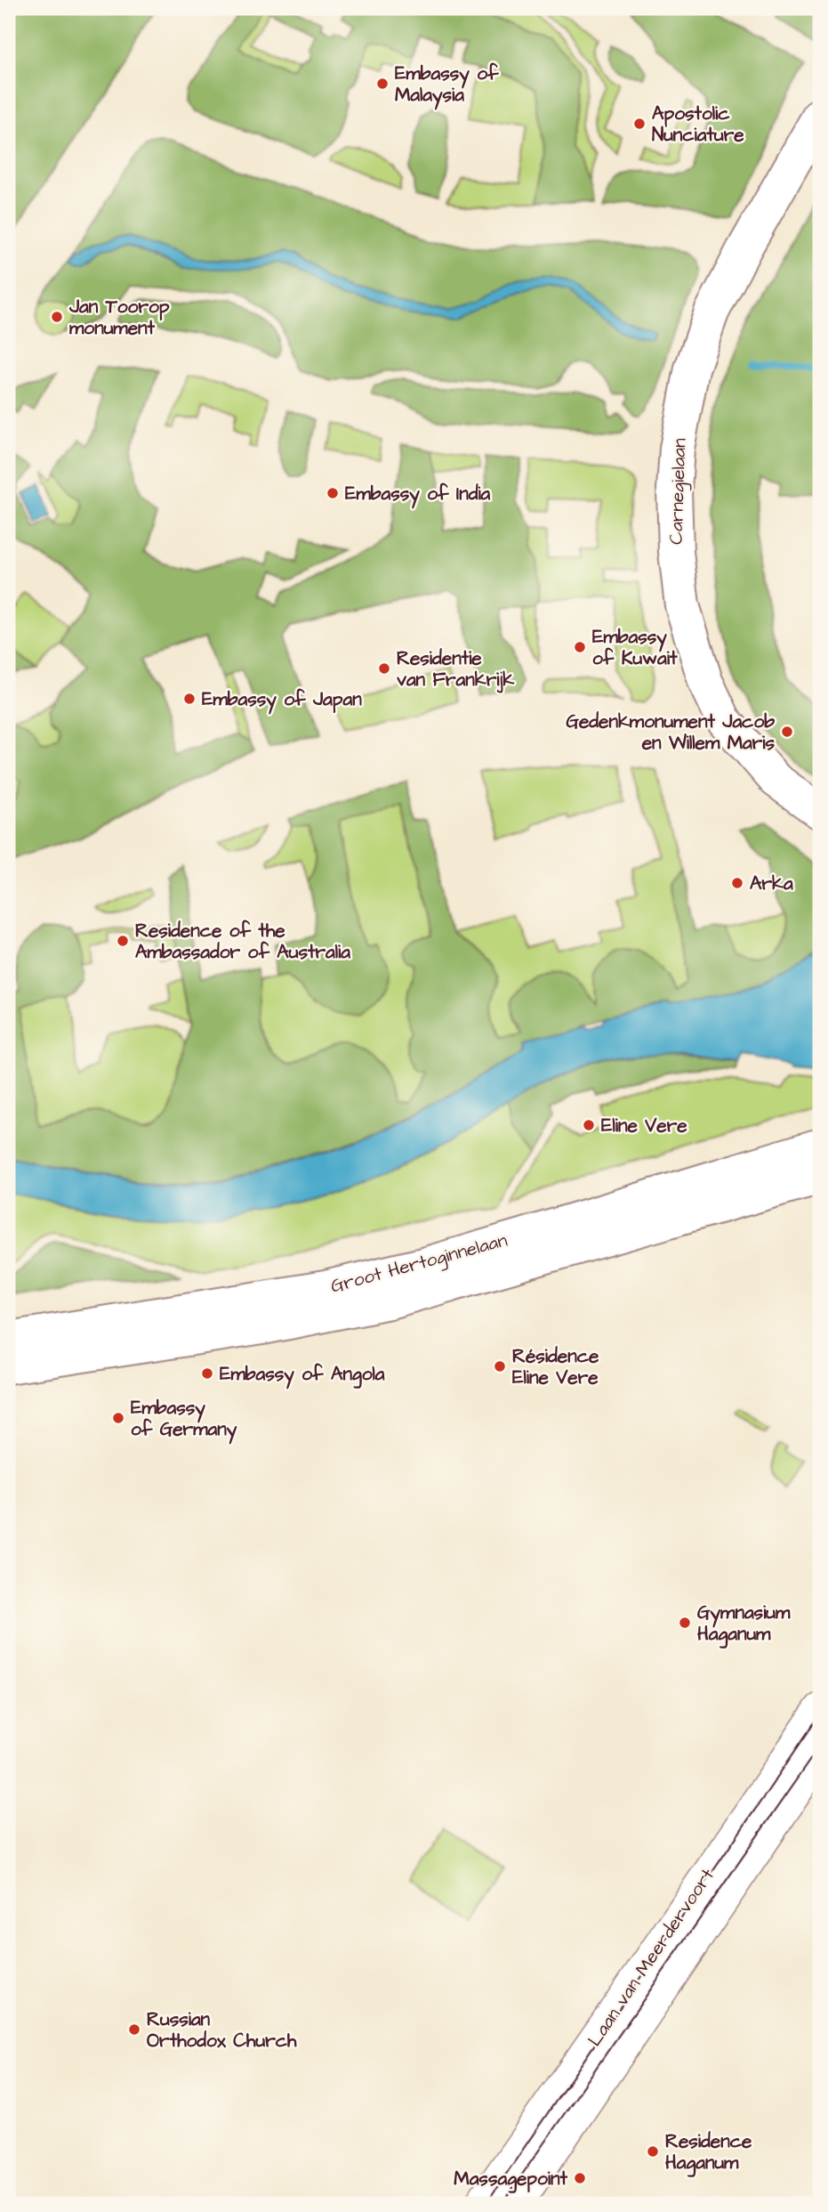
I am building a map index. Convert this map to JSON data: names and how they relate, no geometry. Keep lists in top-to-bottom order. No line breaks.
{"streets":{"main road":["Carnegielaan","Groot Hertoginnelaan"],"street":["Laan van Meerdervoort"]},"places":["Embassy of Malaysia","Apostolic Nunciature","Jan Toorop monument","Embassy of India","Embassy of Kuwait","Residentie van Frankrijk","Embassy of Japan","Gedenkmonument Jacob en Willem Maris","Arka","Residence of the Ambassador of Australia","Eline Vere","Résidence Eline Vere","Embassy of Angola","Embassy of Germany","Gymnasium Haganum","Russian Orthodox Church","Residence Haganum","Massagepoint"]}
